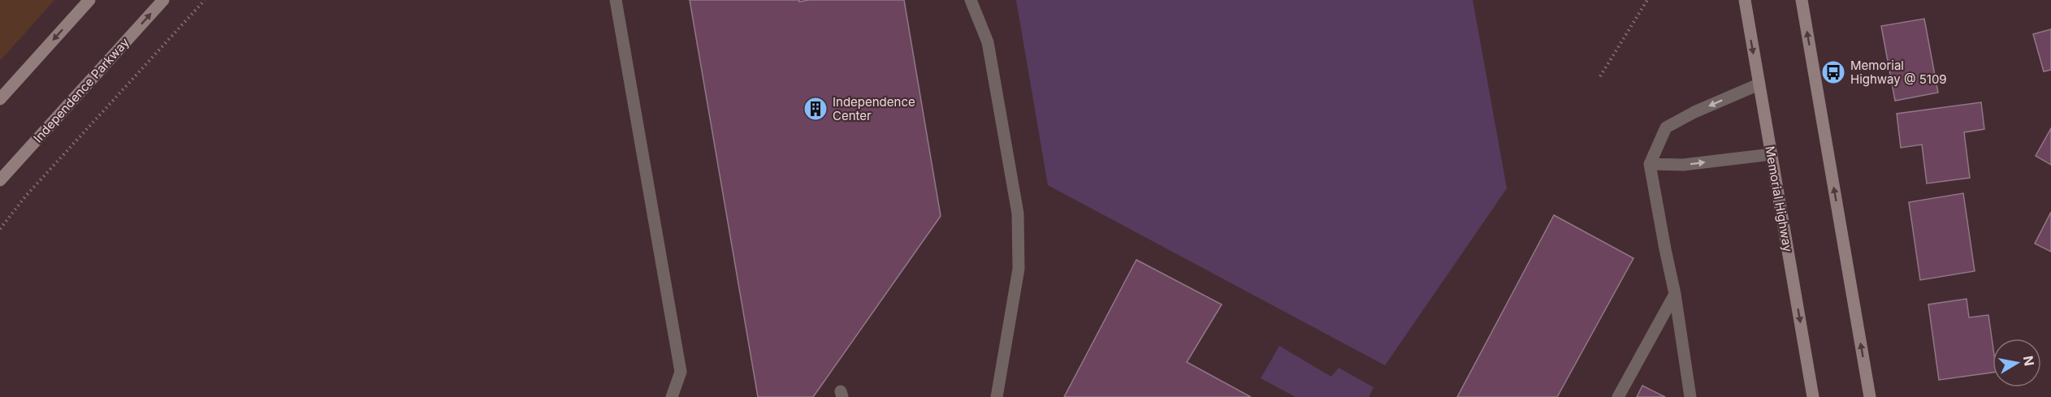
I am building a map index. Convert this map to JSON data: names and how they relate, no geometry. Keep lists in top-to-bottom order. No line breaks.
{"streets":{"main road":["Independence Parkway","Memorial Highway"]},"places":{"bus stop":["Memorial Highway @ 5109"],"building":["Independence Center"]},"north":"right"}
